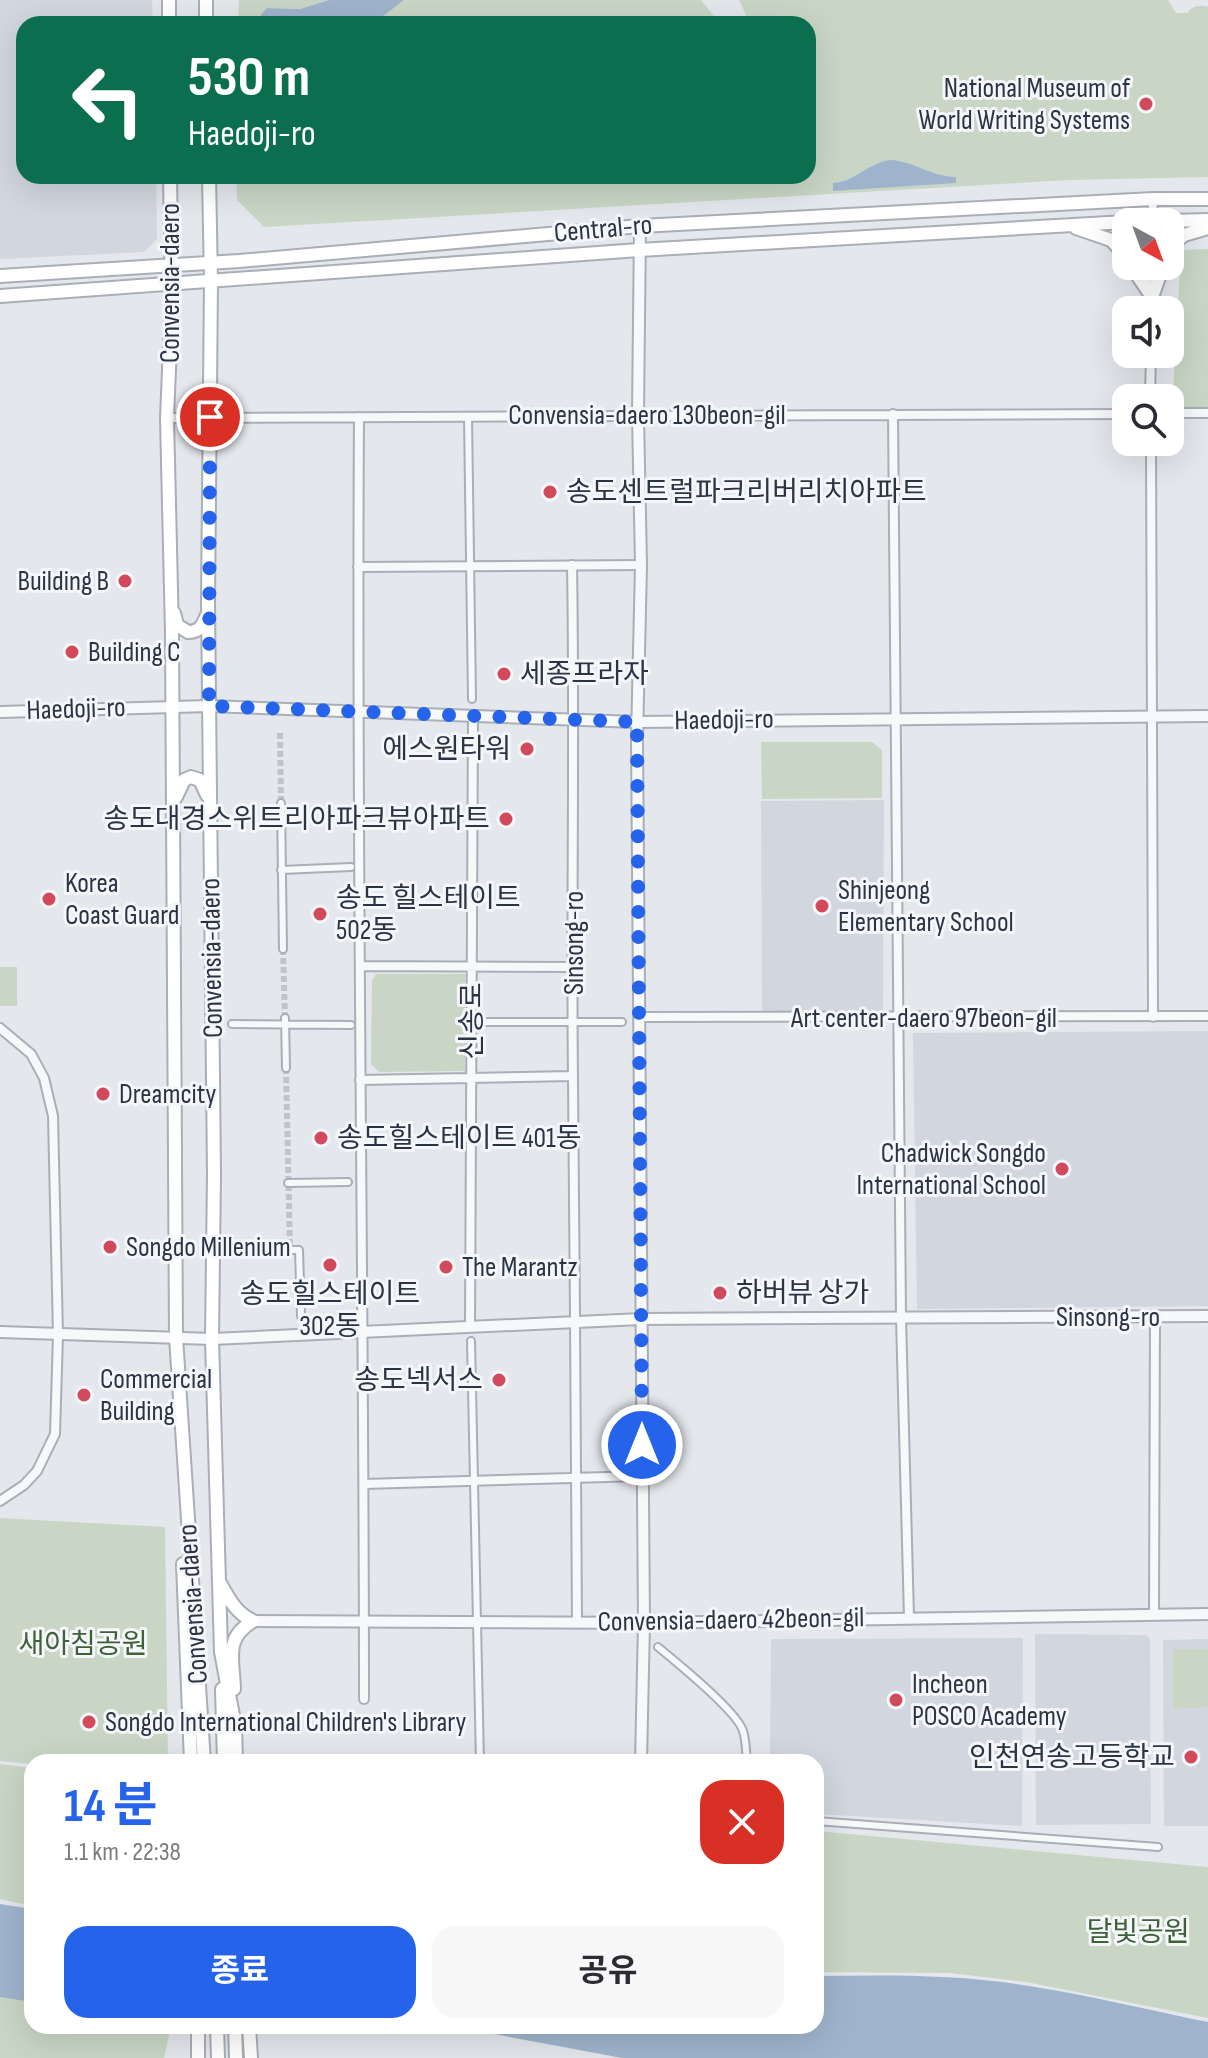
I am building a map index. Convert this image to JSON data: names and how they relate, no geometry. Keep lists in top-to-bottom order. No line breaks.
{"streets":{"main road":["Central-ro","Convensia-daero"],"street":["Convensia-daero 130beon-gil","Haedoji-ro","Sinsong-ro","Art center-daero 97beon-gil","신송로","Convensia-daero 42beon-gil"]},"crossings":[["Central-ro","Convensia-daero"],["Convensia-daero","Convensia-daero 130beon-gil"],["Convensia-daero","Haedoji-ro"],["Convensia-daero","Sinsong-ro"],["Haedoji-ro","Sinsong-ro"],["Haedoji-ro","신송로"],["Sinsong-ro","신송로"]],"parks":["새아침공원","달빛공원"],"places":["National Museum of World Writing Systems","송도센트럴파크리버리치아파트","Building B","Building C","세종프라자","에스원타워","송도대경스위트리아파크뷰아파트","Korea Coast Guard","Shinjeong Elementary School","송도 힐스테이트 502동","Dreamcity","송도힐스테이트 401동","Chadwick Songdo International School","Songdo Millenium","송도힐스테이트 302동","The Marantz","하버뷰 상가","송도넥서스","Commercial Building","Incheon POSCO Academy","Songdo International Children's Library","인천연송고등학교"],"north":"bottom right","page":{"turn":["530 m","Haedoji-ro"],"heading":["14 분","1.1 km · 22:38"],"buttons":["종료","공유"]}}
